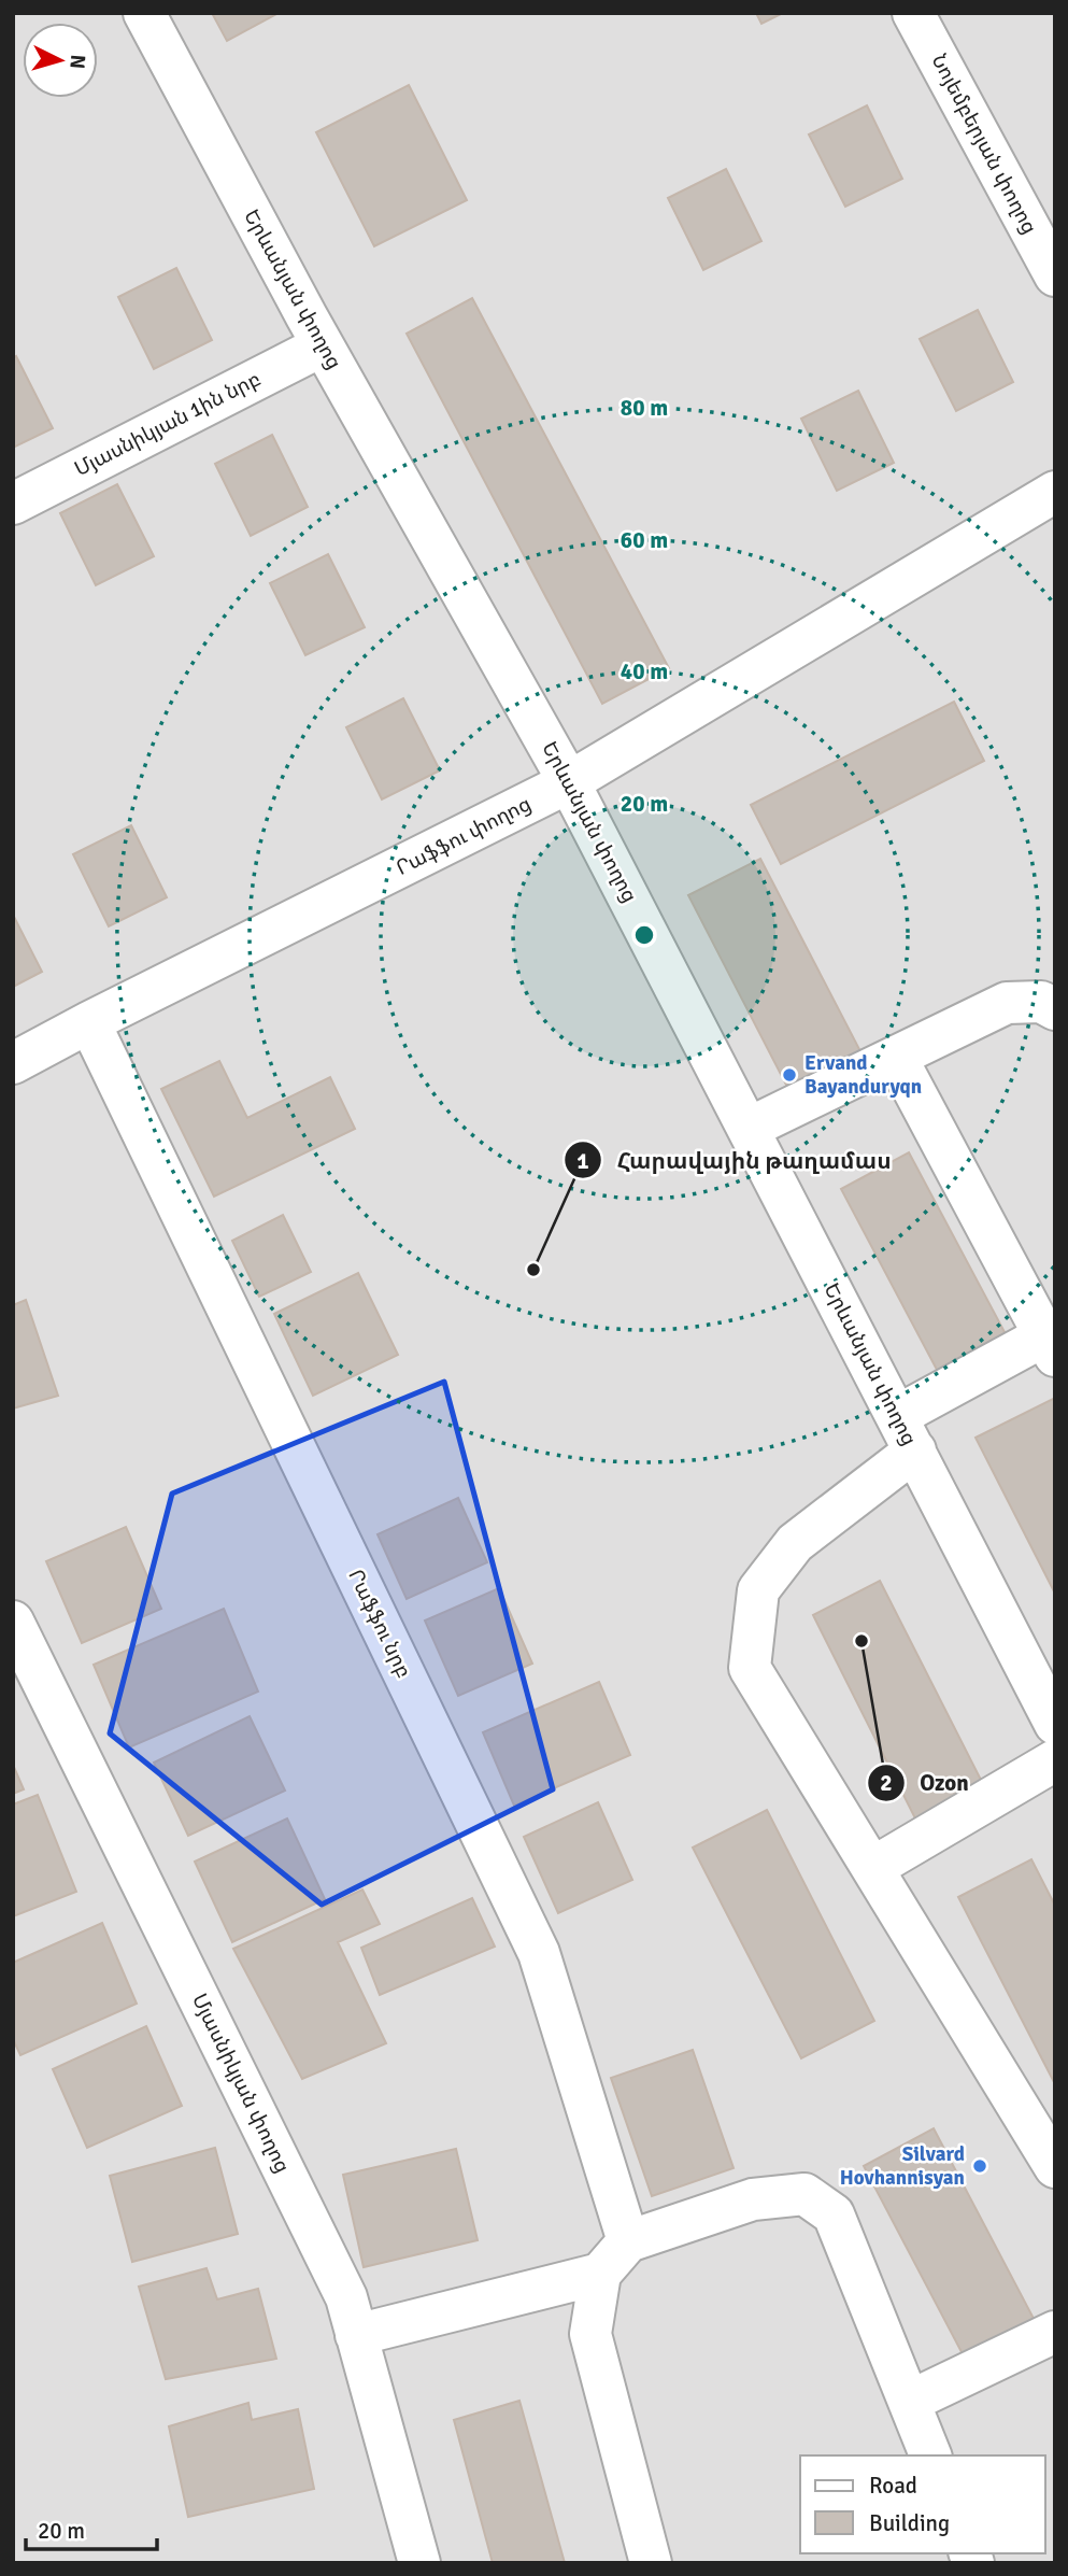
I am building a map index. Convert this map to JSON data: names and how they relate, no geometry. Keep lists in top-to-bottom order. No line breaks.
{"streets":{"street":["Նոյեմբերյան փողոց","Երևանյան փողոց","Մյասնիկյան 1ին նրբ","Րաֆֆու փողոց","Րաֆֆու նրբ","Մյասնիկյան փողոց"]},"crossings":[["Երևանյան փողոց","Մյասնիկյան 1ին նրբ"],["Երևանյան փողոց","Րաֆֆու փողոց"],["Րաֆֆու փողոց","Րաֆֆու նրբ"]],"places":["Ervand Bayanduryqn","Հարավային թաղամաս","Ozon","Silvard Hovhannisyan"],"legend":["Road","Building"],"scale_bar":"20 m","north":"right","rings":["80 m","60 m","40 m","20 m"]}
